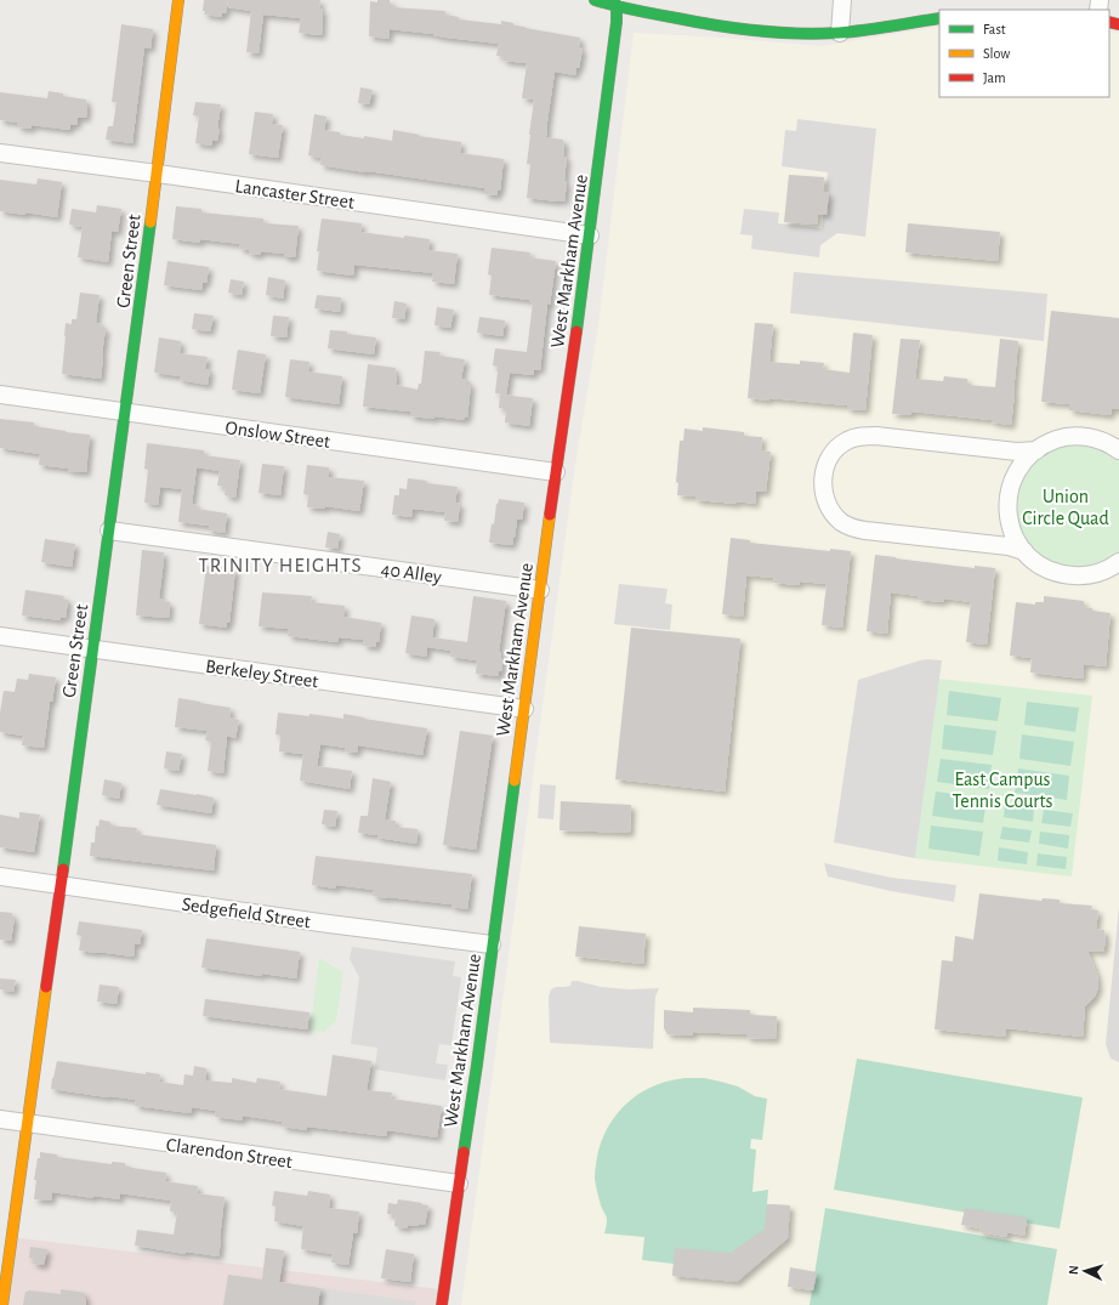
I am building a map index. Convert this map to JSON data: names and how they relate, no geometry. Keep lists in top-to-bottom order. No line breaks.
{"streets":{"street":["Lancaster Street","Green Street","West Markham Avenue","Onslow Street","40 Alley","Berkeley Street","Sedgefield Street","Clarendon Street"]},"crossings":[["Lancaster Street","Green Street"],["Lancaster Street","West Markham Avenue"],["Green Street","Onslow Street"],["Green Street","40 Alley"],["Green Street","Berkeley Street"],["Green Street","Sedgefield Street"],["Green Street","Clarendon Street"],["West Markham Avenue","Onslow Street"],["West Markham Avenue","40 Alley"],["West Markham Avenue","Berkeley Street"],["West Markham Avenue","Sedgefield Street"],["West Markham Avenue","Clarendon Street"]],"districts":["TRINITY HEIGHTS"],"parks":["Union Circle Quad","East Campus Tennis Courts"],"legend":["Fast","Slow","Jam"],"north":"left"}
